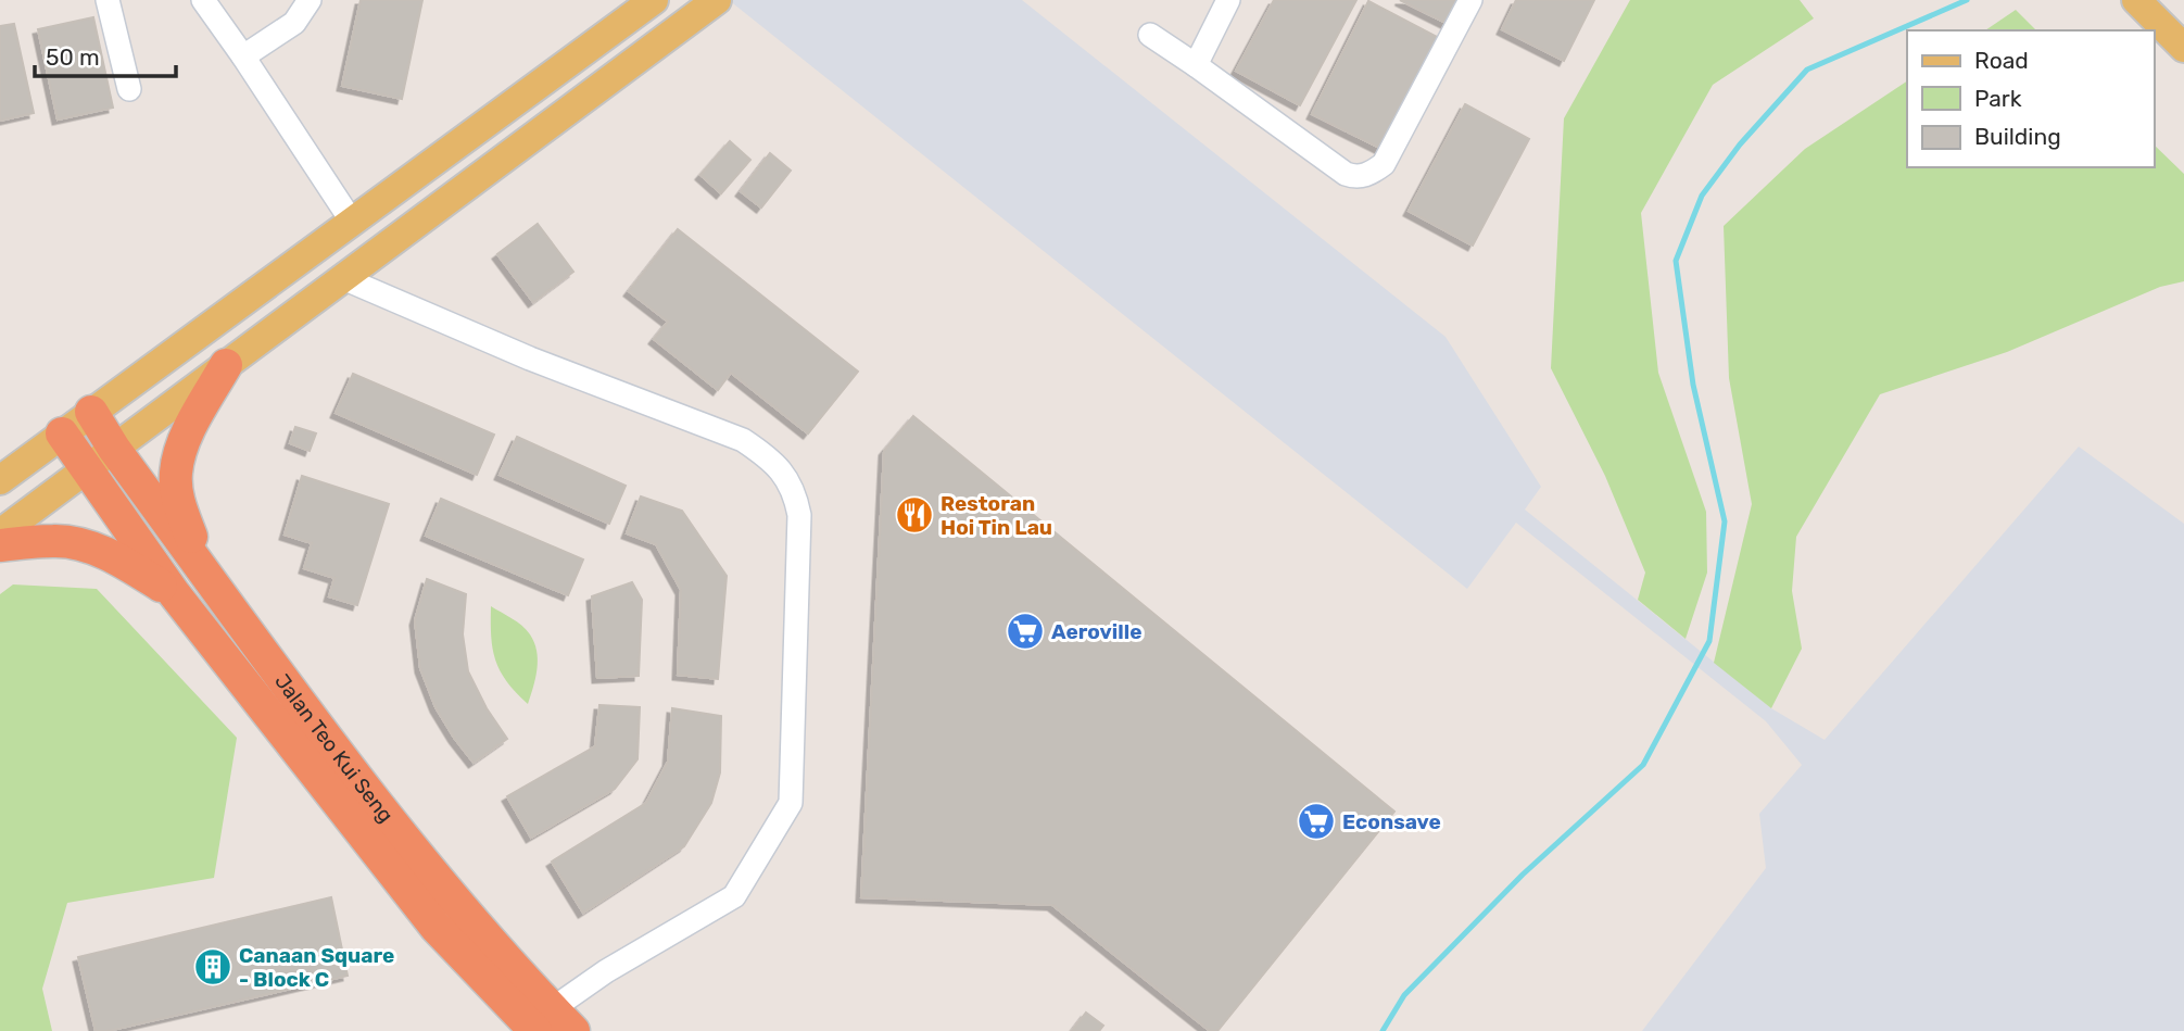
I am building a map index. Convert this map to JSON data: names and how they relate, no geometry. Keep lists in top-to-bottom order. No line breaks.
{"streets":{"highway":["Jalan Teo Kui Seng"]},"places":{"restaurant":["Restoran Hoi Tin Lau"],"supermarket":["Aeroville","Econsave"],"building":["Canaan Square - Block C"]},"legend":["Road","Park","Building"],"scale_bar":"50 m"}
